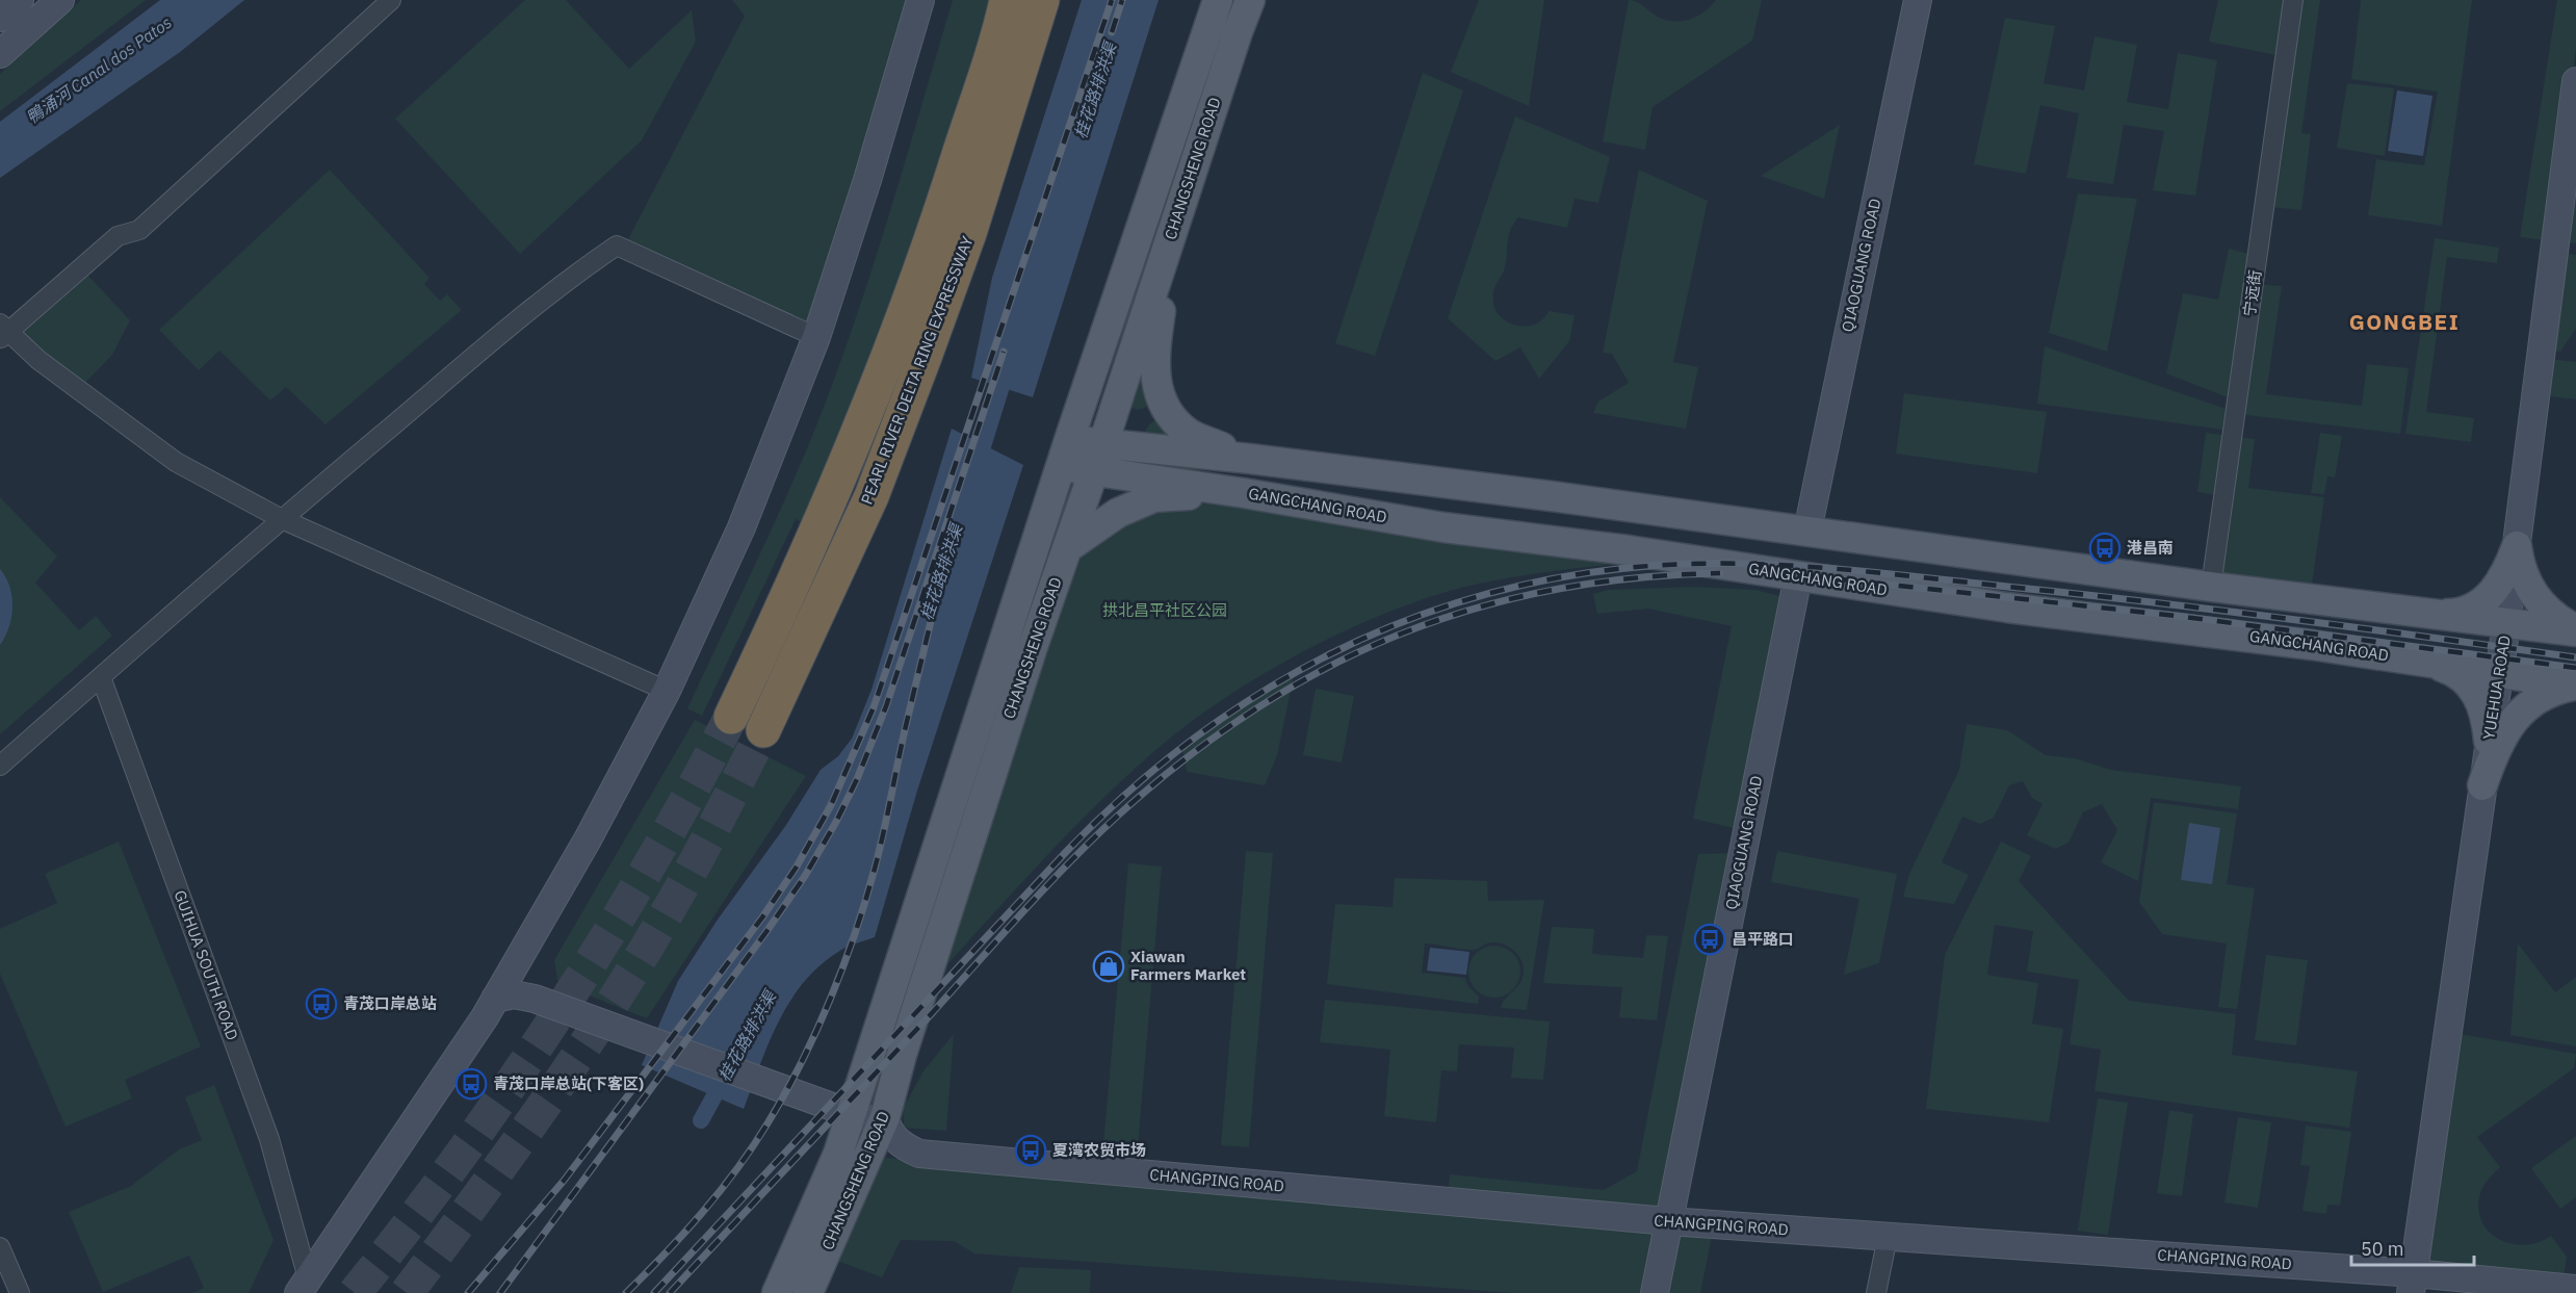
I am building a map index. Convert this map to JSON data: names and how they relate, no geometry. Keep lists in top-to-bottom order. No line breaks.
{"streets":{"highway":["PEARL RIVER DELTA RING EXPRESSWAY"],"main road":["CHANGSHENG ROAD","GANGCHANG ROAD"],"street":["QIAOGUANG ROAD","宁远街","YUEHUA ROAD","GUIHUA SOUTH ROAD","CHANGPING ROAD"]},"crossings":[["CHANGSHENG ROAD","GANGCHANG ROAD"],["CHANGSHENG ROAD","CHANGPING ROAD"],["QIAOGUANG ROAD","GANGCHANG ROAD"],["QIAOGUANG ROAD","CHANGPING ROAD"],["宁远街","GANGCHANG ROAD"],["GANGCHANG ROAD","YUEHUA ROAD"],["YUEHUA ROAD","CHANGPING ROAD"]],"districts":["GONGBEI"],"water":["鴨涌河 Canal dos Patos","桂花路排洪渠"],"parks":["拱北昌平社区公园"],"places":{"bus stop":["港昌南","昌平路口","青茂口岸总站","青茂口岸总站(下客区)","夏湾农贸市场"],"shop":["Xiawan Farmers Market"]},"scale_bar":"50 m"}
